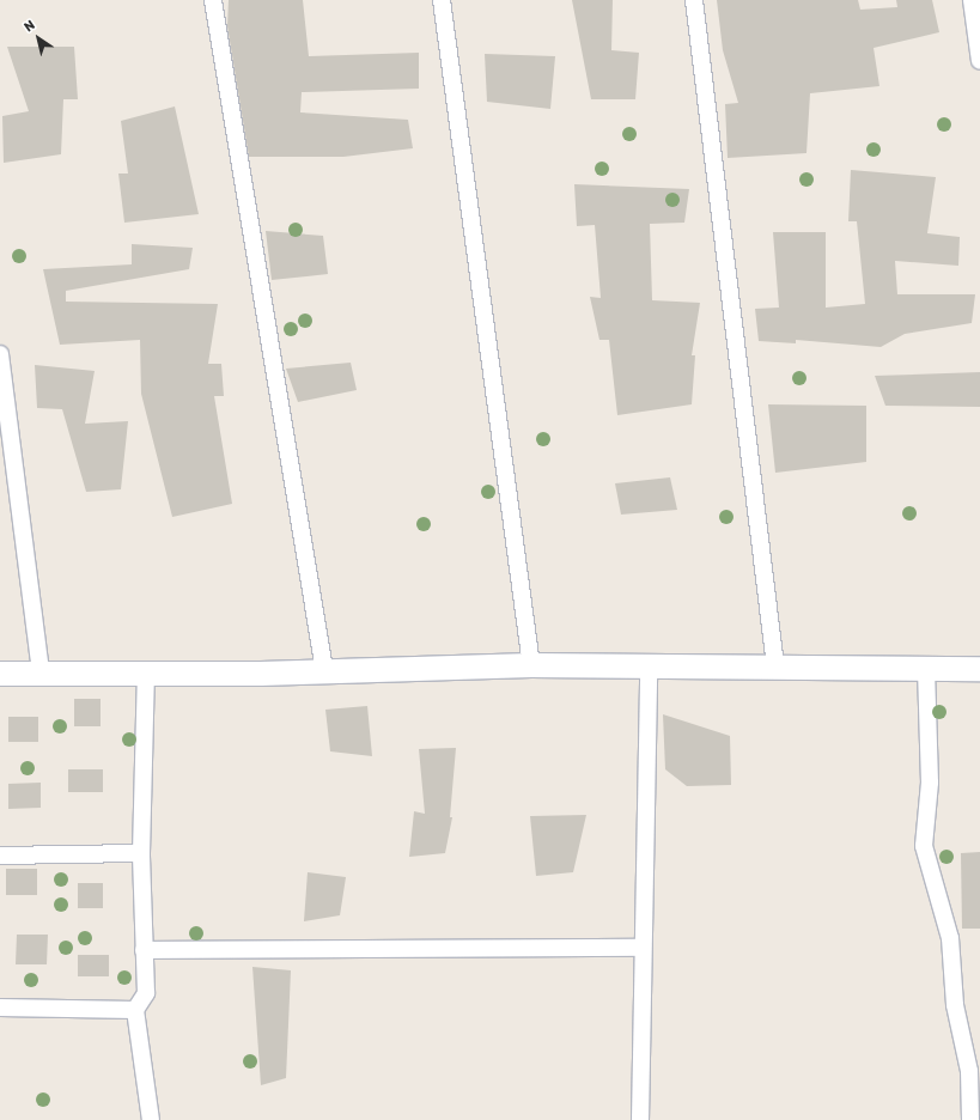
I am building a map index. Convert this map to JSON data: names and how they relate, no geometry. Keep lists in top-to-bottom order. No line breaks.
{"north":"top left"}
